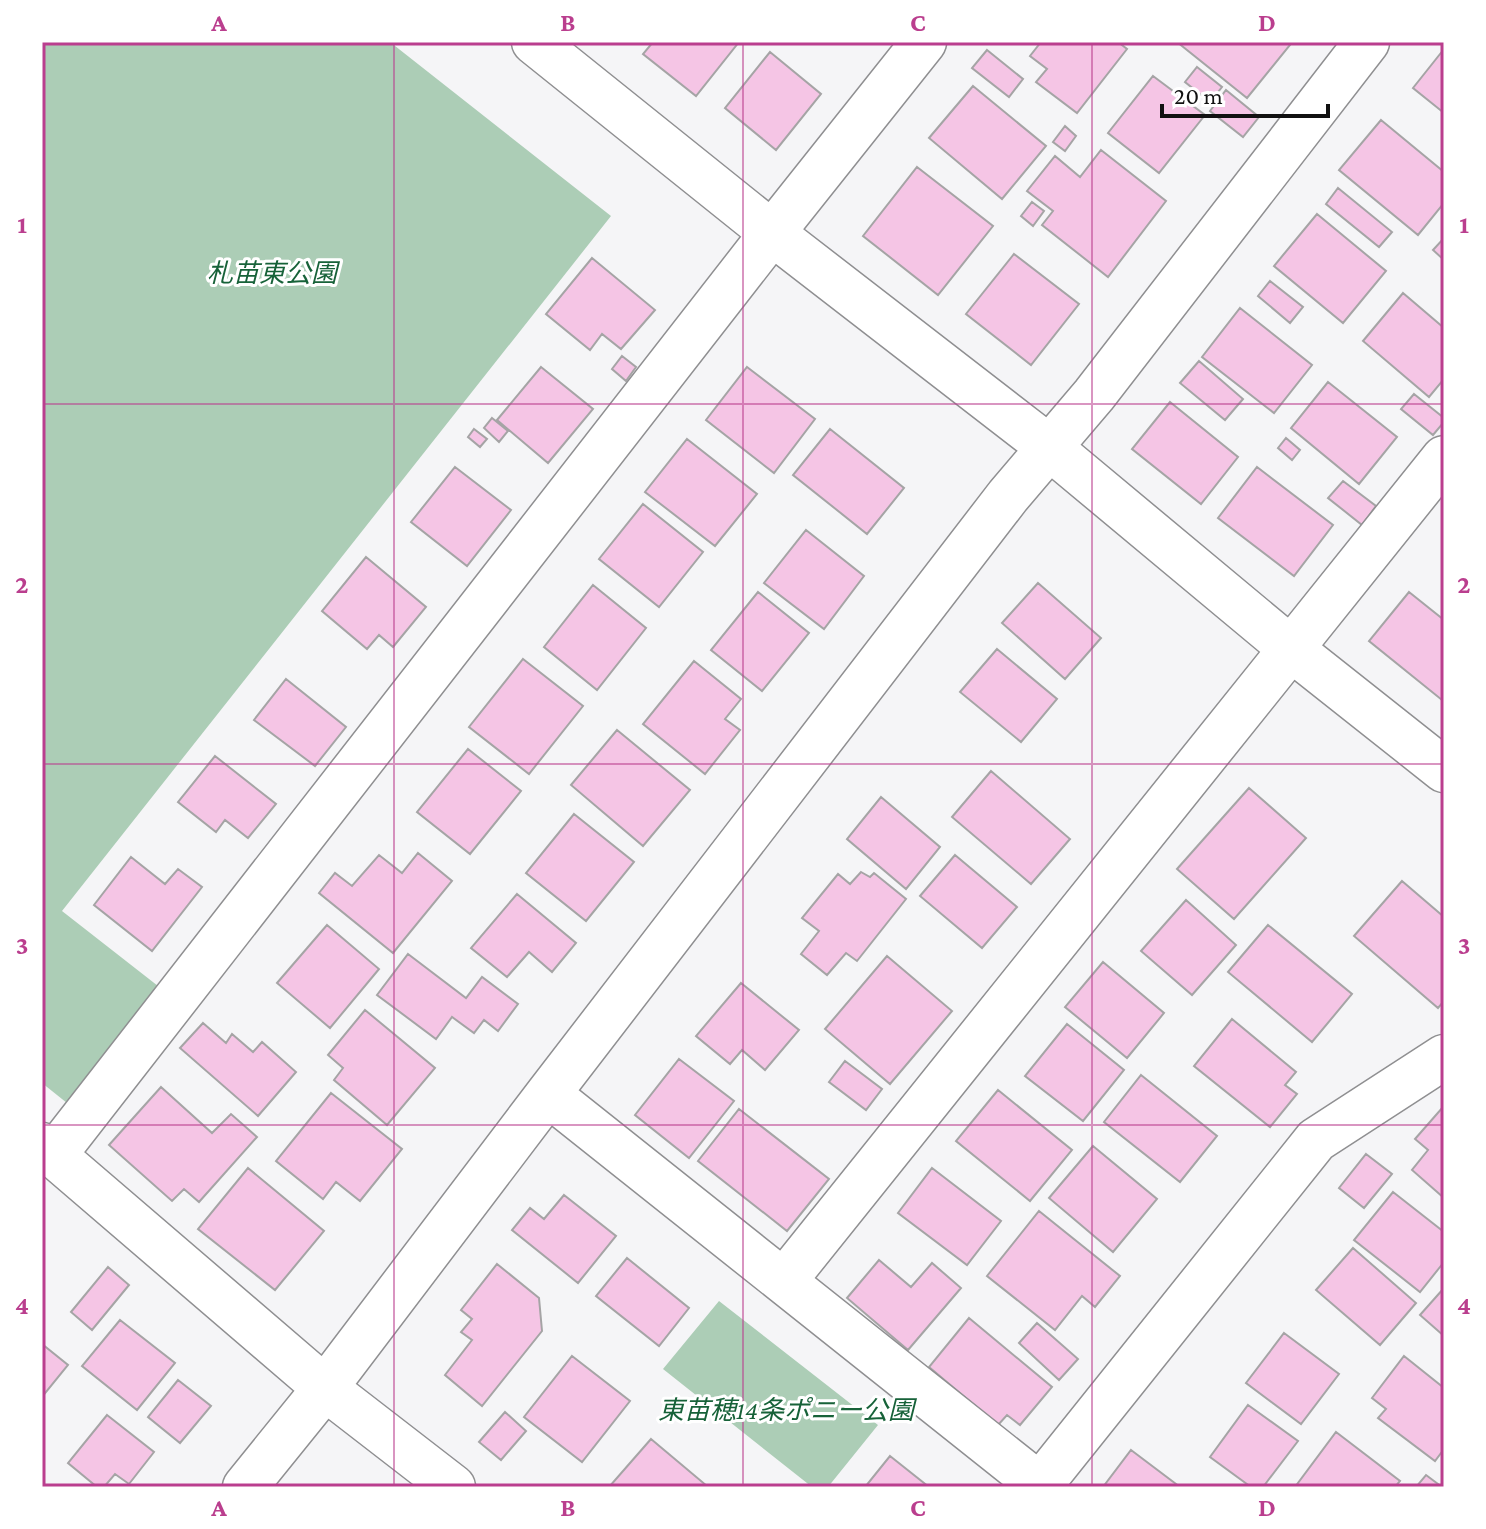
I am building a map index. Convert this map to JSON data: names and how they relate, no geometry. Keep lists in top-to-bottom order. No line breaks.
{"parks":["札苗東公園","東苗穂14条ポニー公園"],"scale_bar":"20 m","grid":{"columns":["A","B","C","D"],"rows":["1","2","3","4"]}}
